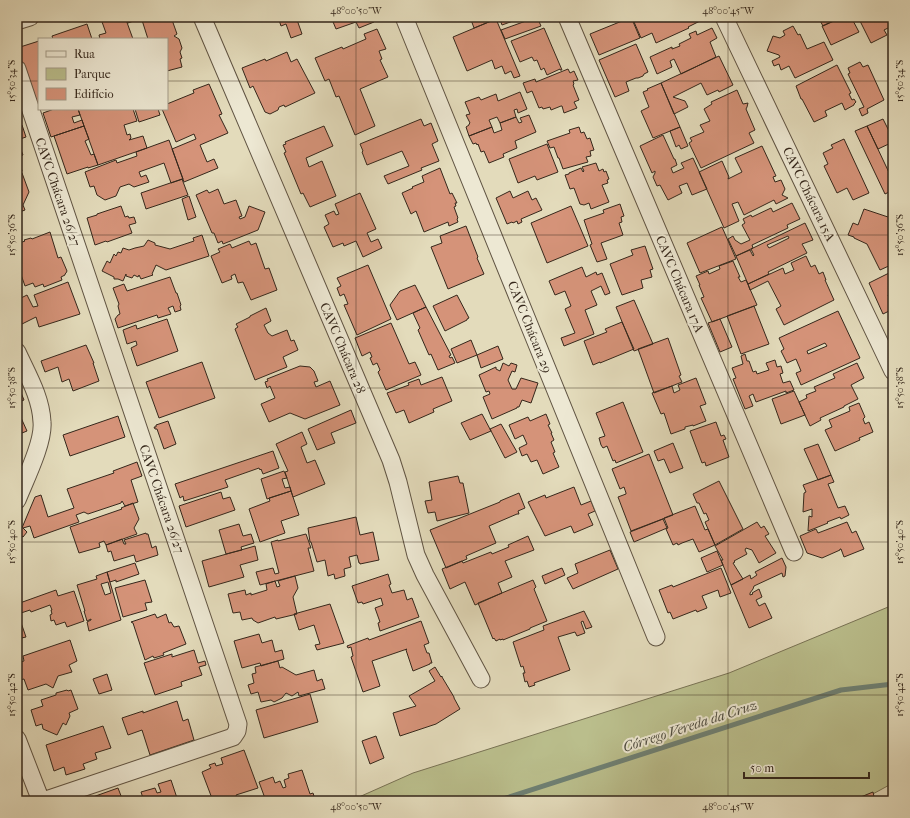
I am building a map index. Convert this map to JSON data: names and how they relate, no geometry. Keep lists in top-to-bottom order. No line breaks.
{"streets":{"street":["CAVC Chácara 26/27","CAVC Chácara 15A","CAVC Chácara 17A","CAVC Chácara 29","CAVC Chácara 28"]},"water":["Córrego Vereda da Cruz"],"legend":["Rua","Parque","Edifício"],"scale_bar":"50 m","coordinates":["48°00'50\"W","48°00'45\"W","15°50'34\"S","15°50'36\"S","15°50'38\"S","15°50'40\"S","15°50'42\"S"]}
